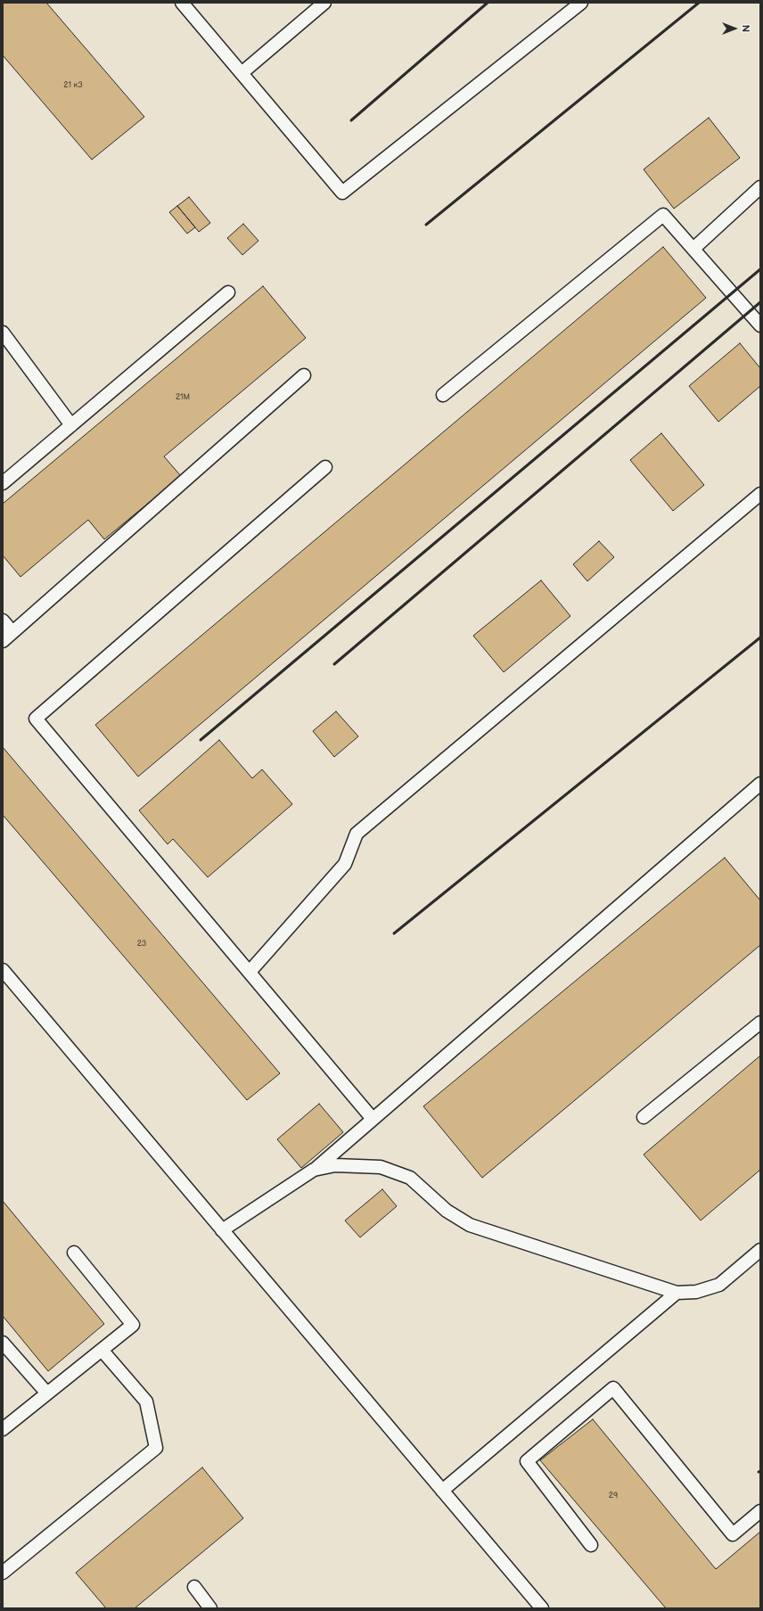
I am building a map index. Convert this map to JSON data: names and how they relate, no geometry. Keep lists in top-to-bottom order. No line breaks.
{"house_numbers":["21 к3","21М","23","29"],"north":"right"}
